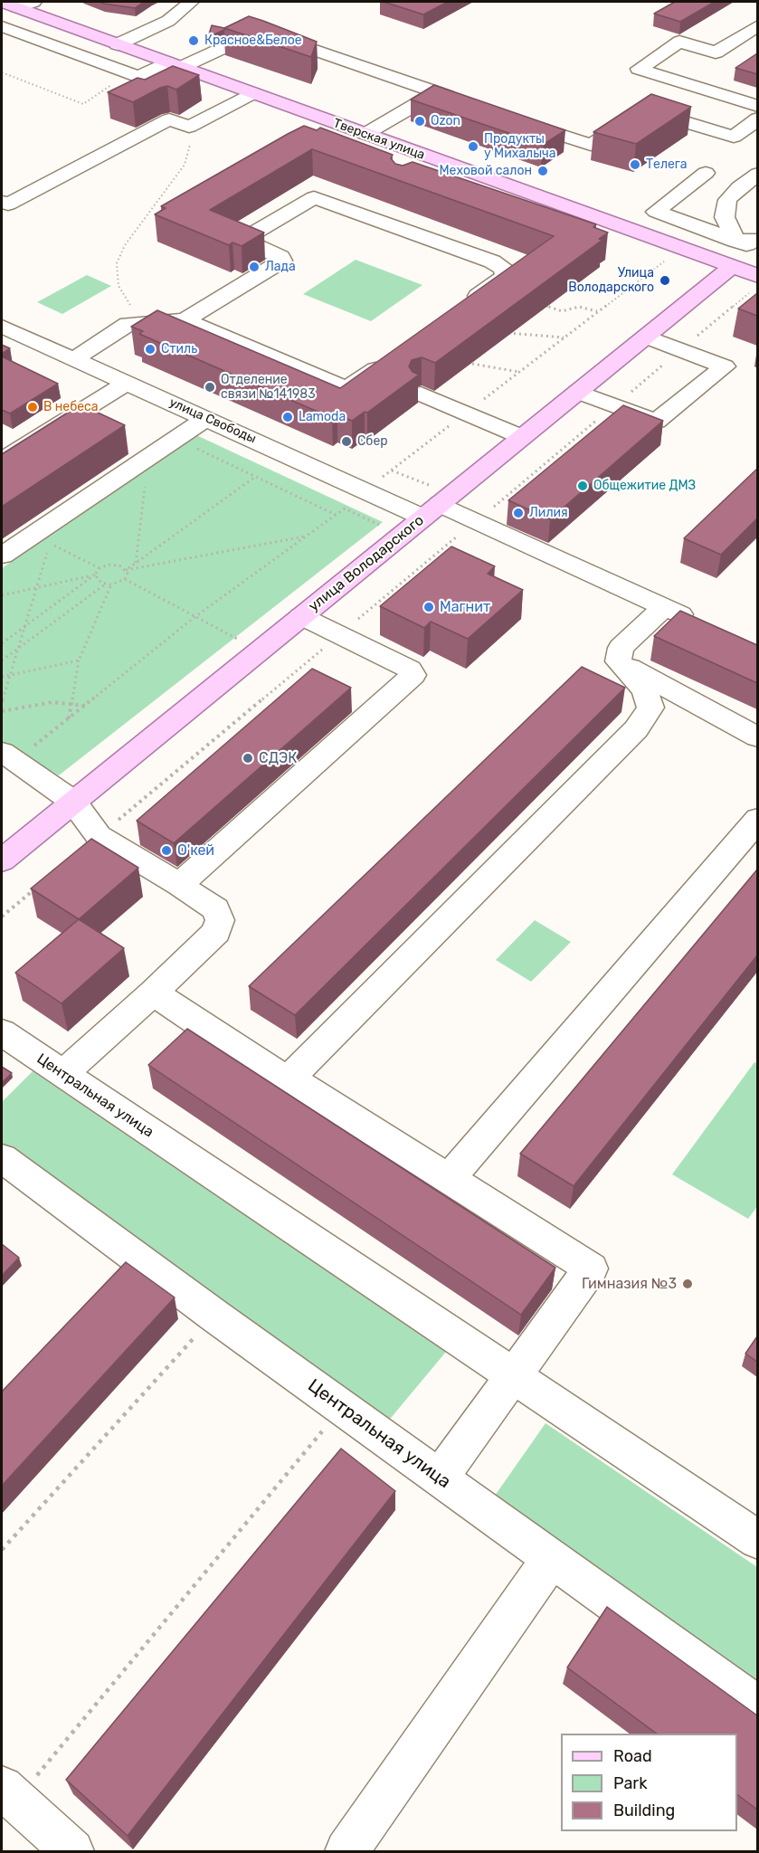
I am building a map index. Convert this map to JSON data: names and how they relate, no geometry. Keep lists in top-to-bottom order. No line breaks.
{"streets":{"main road":["Тверская улица","улица Володарского"],"street":["улица Свободы","Центральная улица"]},"crossings":[["Тверская улица","улица Володарского"],["улица Свободы","улица Володарского"]],"places":["Красное&Белое","Ozon","Продукты у Михалыча","Телега","Меховой салон","Лада","Улица Володарского","Стиль","Отделение связи №141983","В небеса","Lamoda","Сбер","Общежитие ДМЗ","Лилия","Магнит","СДЭК","О'кей","Гимназия №3"],"legend":["Road","Park","Building"]}
